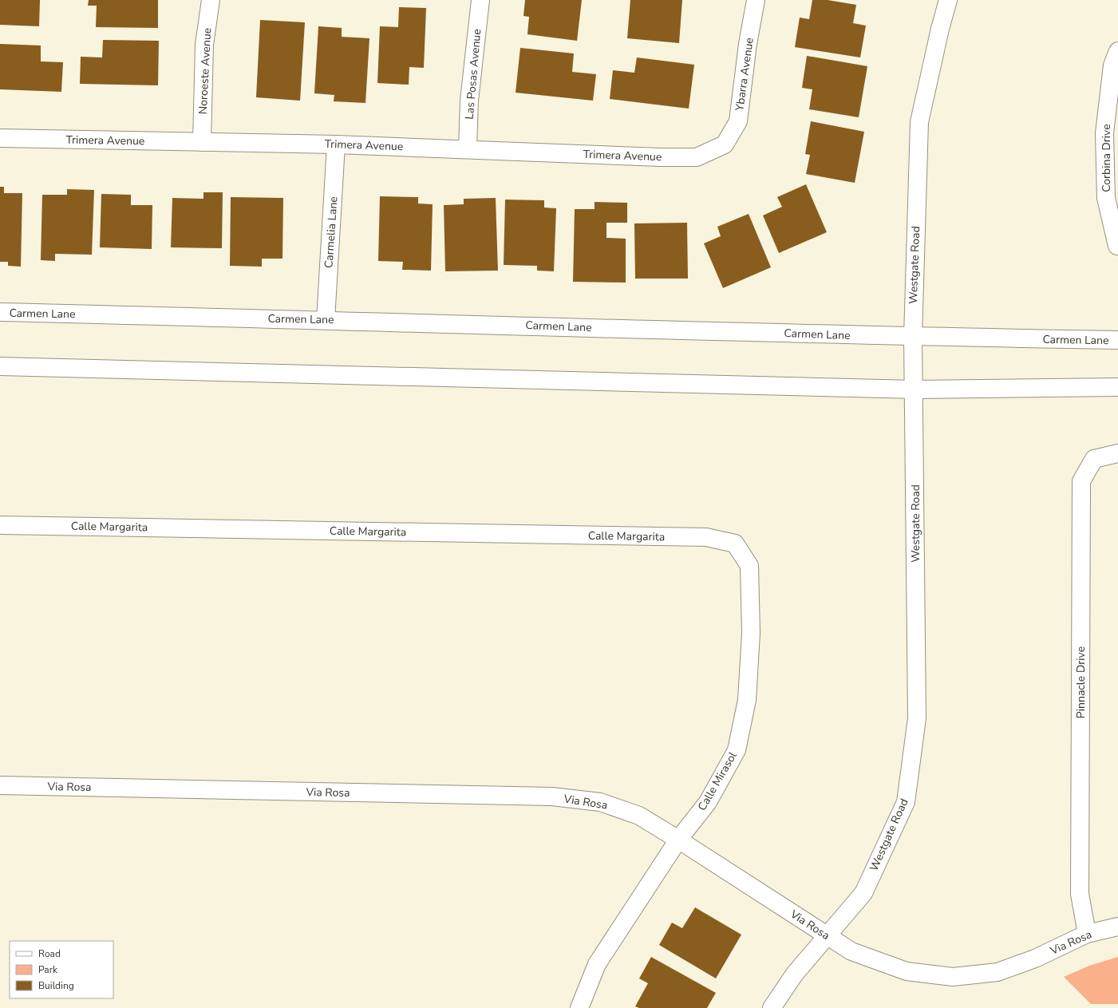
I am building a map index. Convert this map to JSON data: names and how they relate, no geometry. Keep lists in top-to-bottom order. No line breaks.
{"streets":{"street":["Noroeste Avenue","Las Posas Avenue","Ybarra Avenue","Trimera Avenue","Corbina Drive","Carmelia Lane","Westgate Road","Carmen Lane","Calle Margarita","Pinnacle Drive","Calle Mirasol","Via Rosa"]},"crossings":[["Noroeste Avenue","Trimera Avenue"],["Las Posas Avenue","Trimera Avenue"],["Ybarra Avenue","Trimera Avenue"],["Trimera Avenue","Carmelia Lane"],["Carmelia Lane","Carmen Lane"],["Westgate Road","Carmen Lane"],["Westgate Road","Via Rosa"],["Calle Margarita","Calle Mirasol"],["Pinnacle Drive","Via Rosa"],["Calle Mirasol","Via Rosa"]],"legend":["Road","Park","Building"]}
